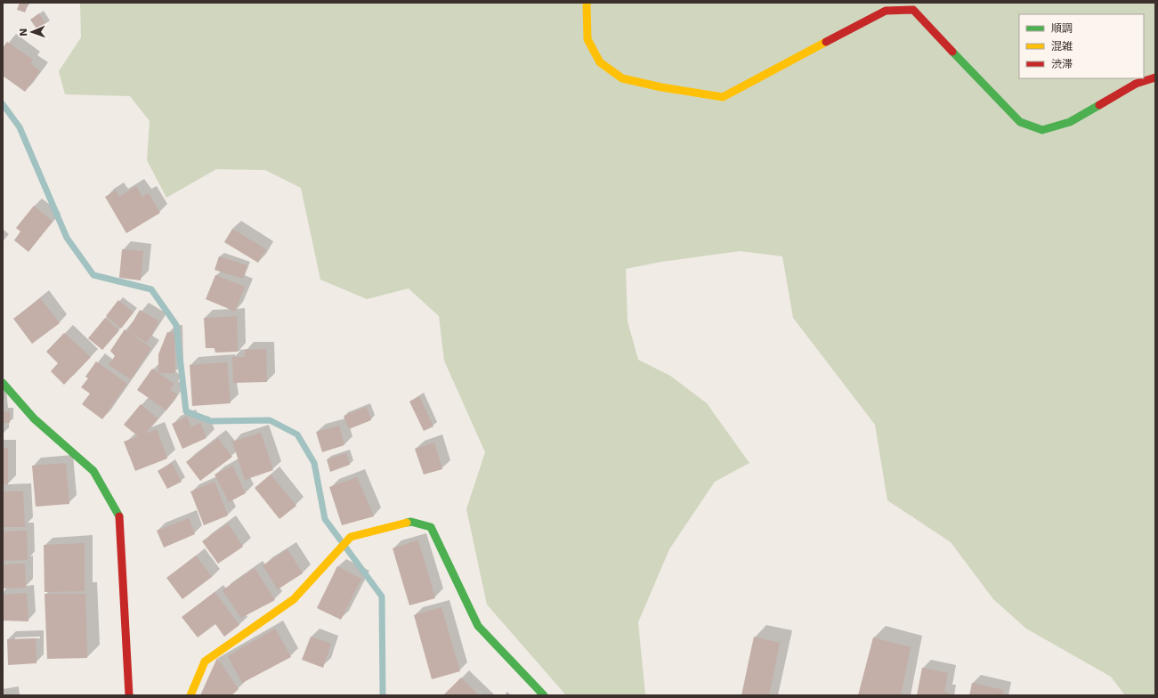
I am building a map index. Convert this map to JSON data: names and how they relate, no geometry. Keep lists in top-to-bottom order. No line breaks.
{"legend":["順調","混雑","渋滞"],"north":"left"}
